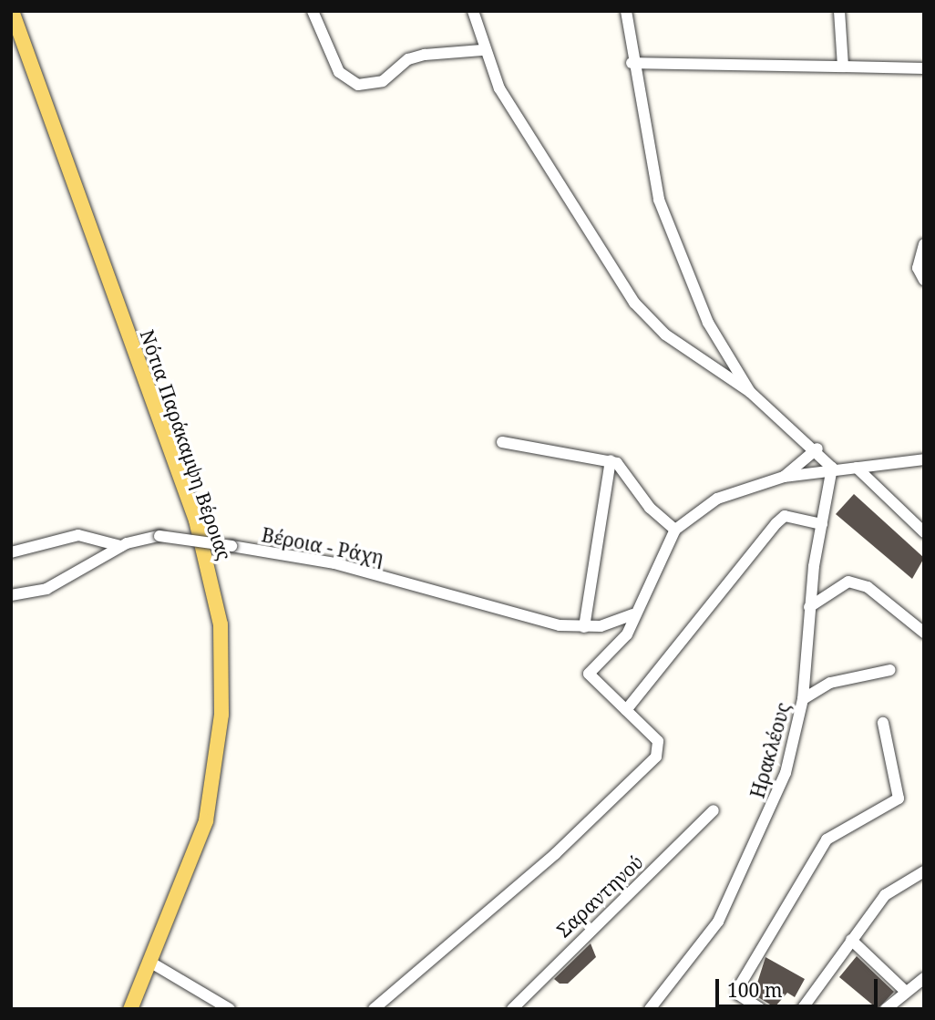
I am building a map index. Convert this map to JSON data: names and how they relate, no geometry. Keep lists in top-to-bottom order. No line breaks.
{"streets":{"main road":["Νότια Παράκαμψη Βέροιας"],"street":["Βέροια - Ράχη","Ηρακλέους","Σαραντηνού"]},"scale_bar":"100 m"}
